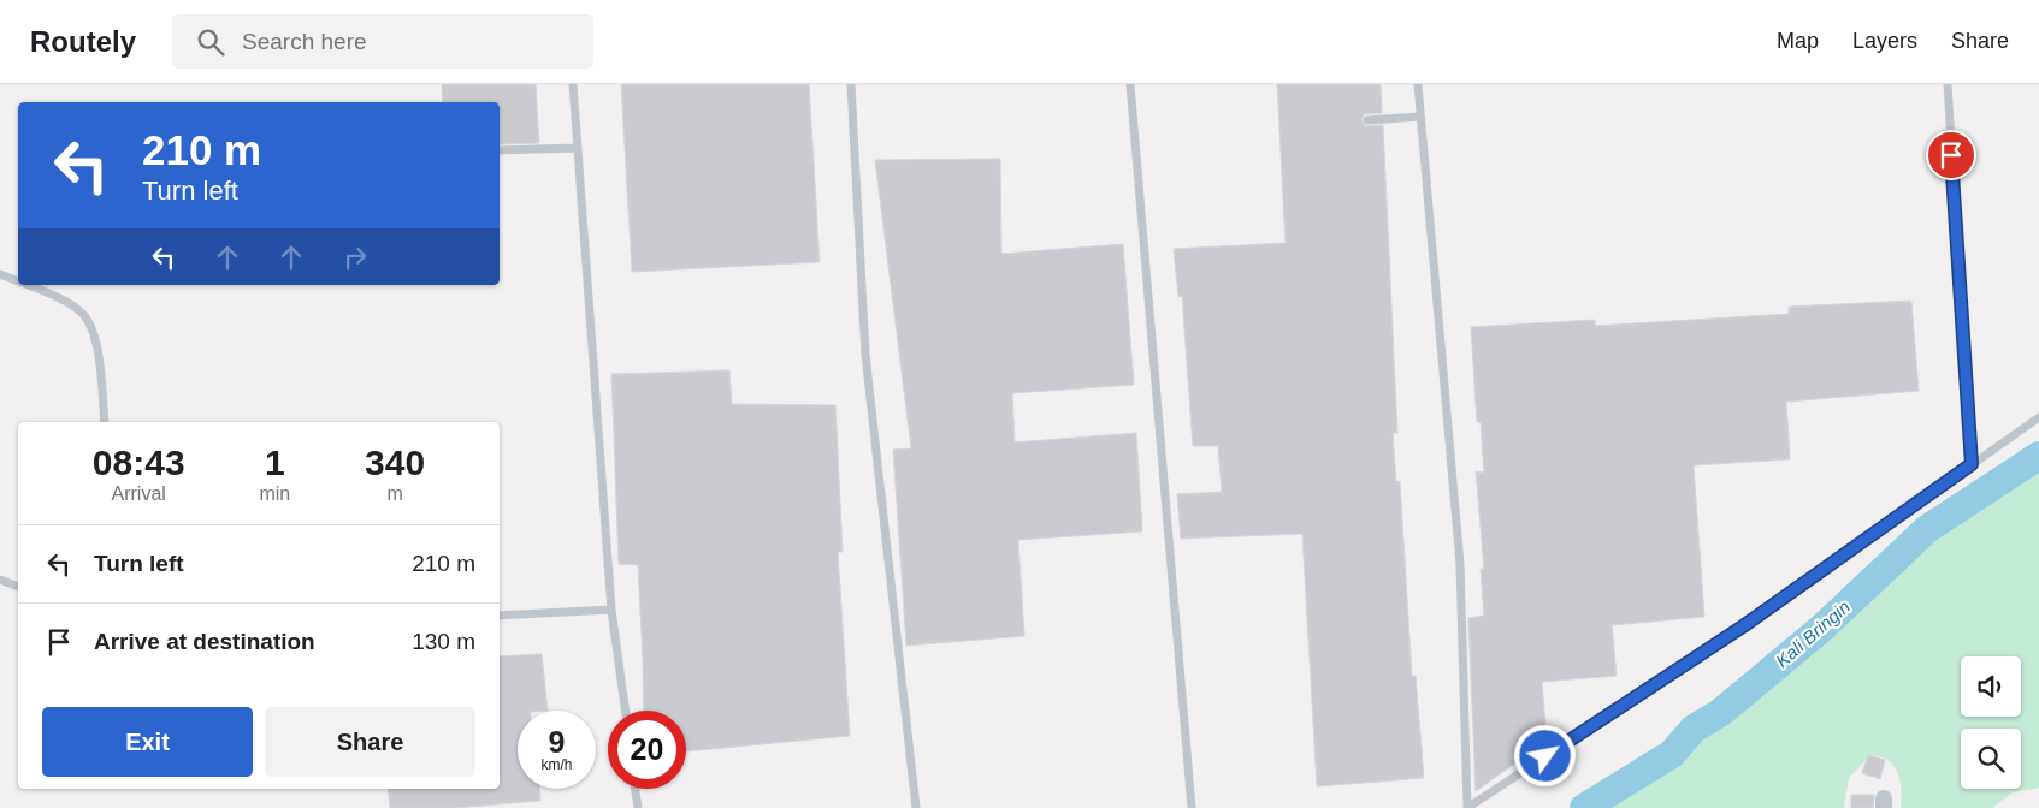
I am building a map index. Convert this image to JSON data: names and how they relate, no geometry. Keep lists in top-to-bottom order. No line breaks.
{"water":["Kali Bringin"],"page":{"header":"Routely","search":"Search here","nav":["Map","Layers","Share"],"turn":["210 m","Turn left"],"eta":["08:43","Arrival","1","min","340","m"],"list":[{"name":"Turn left","value":"210 m"},{"name":"Arrive at destination","value":"130 m"}],"buttons":["Exit","Share"],"speed":"9 km/h","limit":"20"}}
